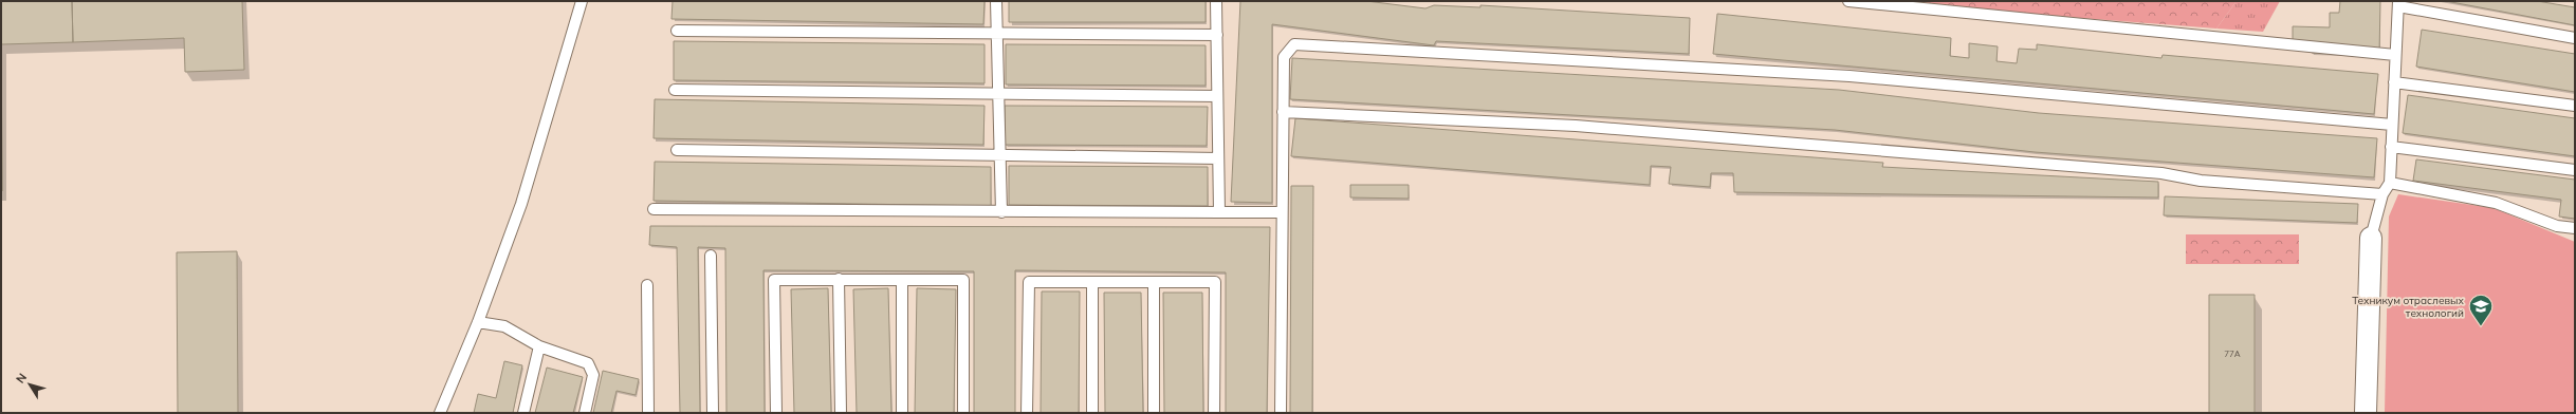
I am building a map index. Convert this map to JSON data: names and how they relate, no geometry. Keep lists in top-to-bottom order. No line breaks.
{"places":{"school or university":["Техникум отраслевых технологий"]},"house_numbers":["77А"],"north":"top left"}
